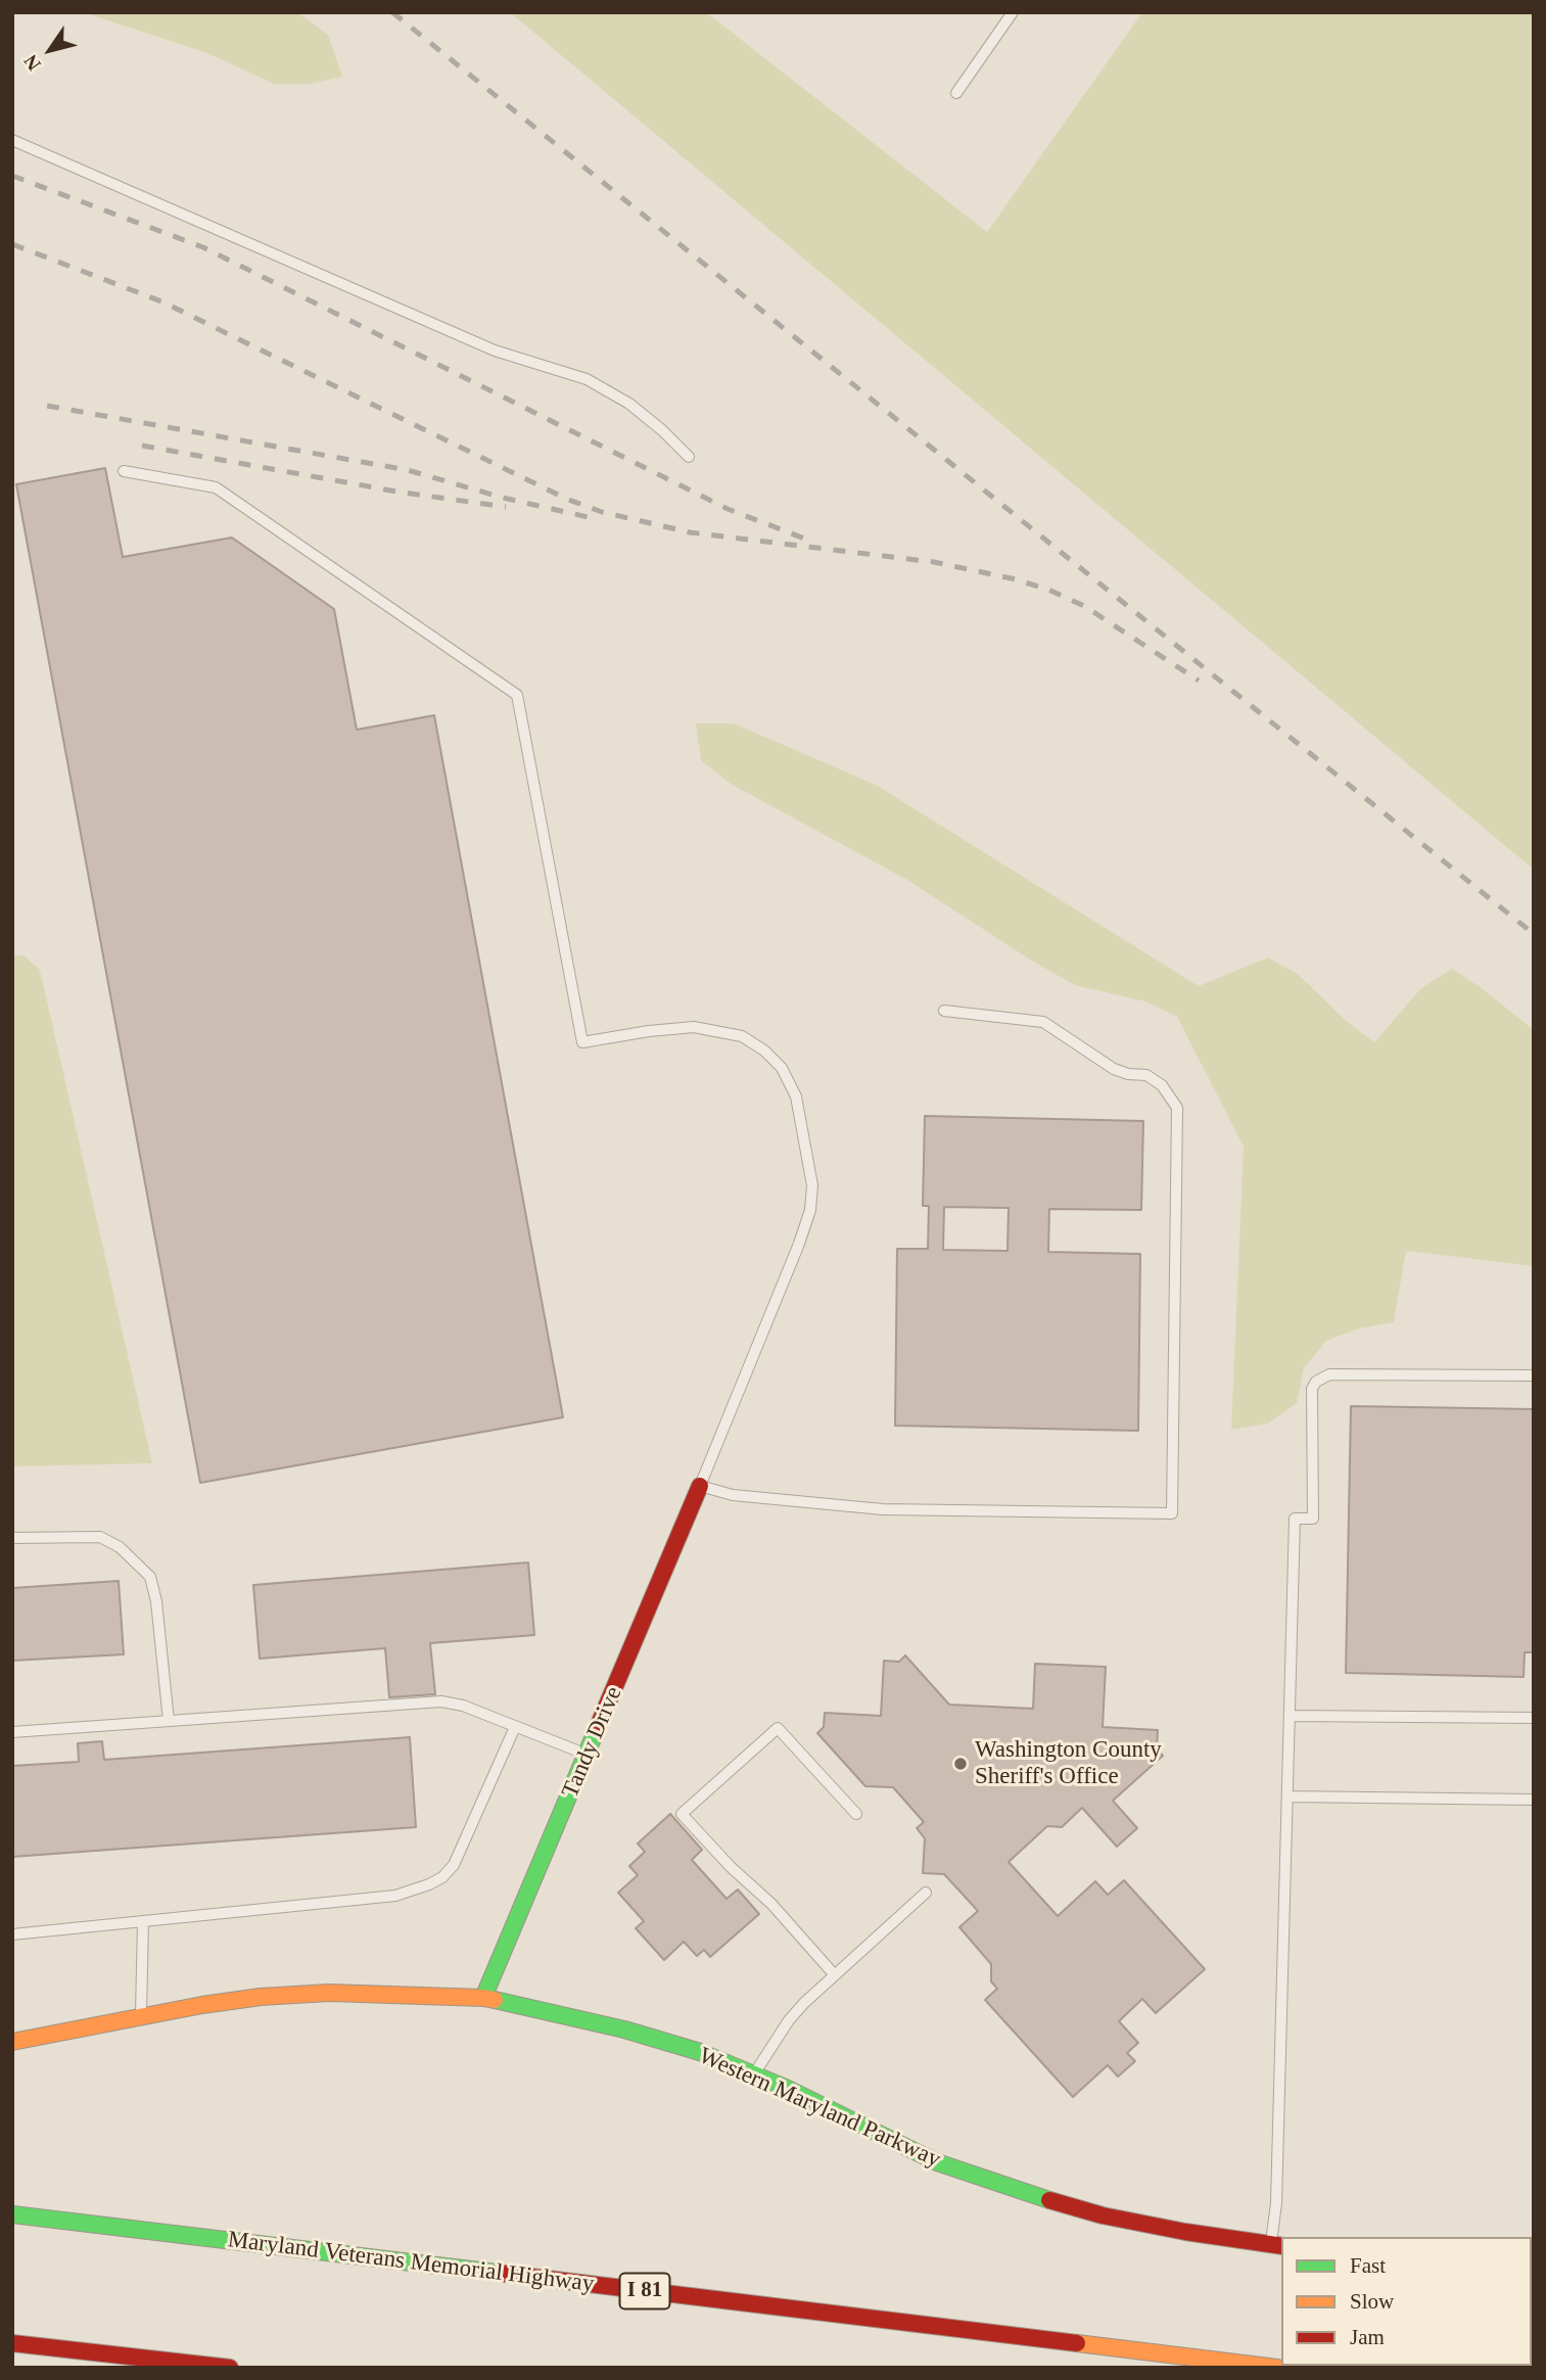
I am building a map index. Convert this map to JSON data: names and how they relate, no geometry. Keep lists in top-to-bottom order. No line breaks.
{"streets":{"main road":["Tandy Drive","Western Maryland Parkway","Maryland Veterans Memorial Highway","I 81"]},"crossings":[["Tandy Drive","Western Maryland Parkway"]],"places":["Washington County Sheriff's Office"],"legend":["Fast","Slow","Jam"],"north":"bottom left"}
